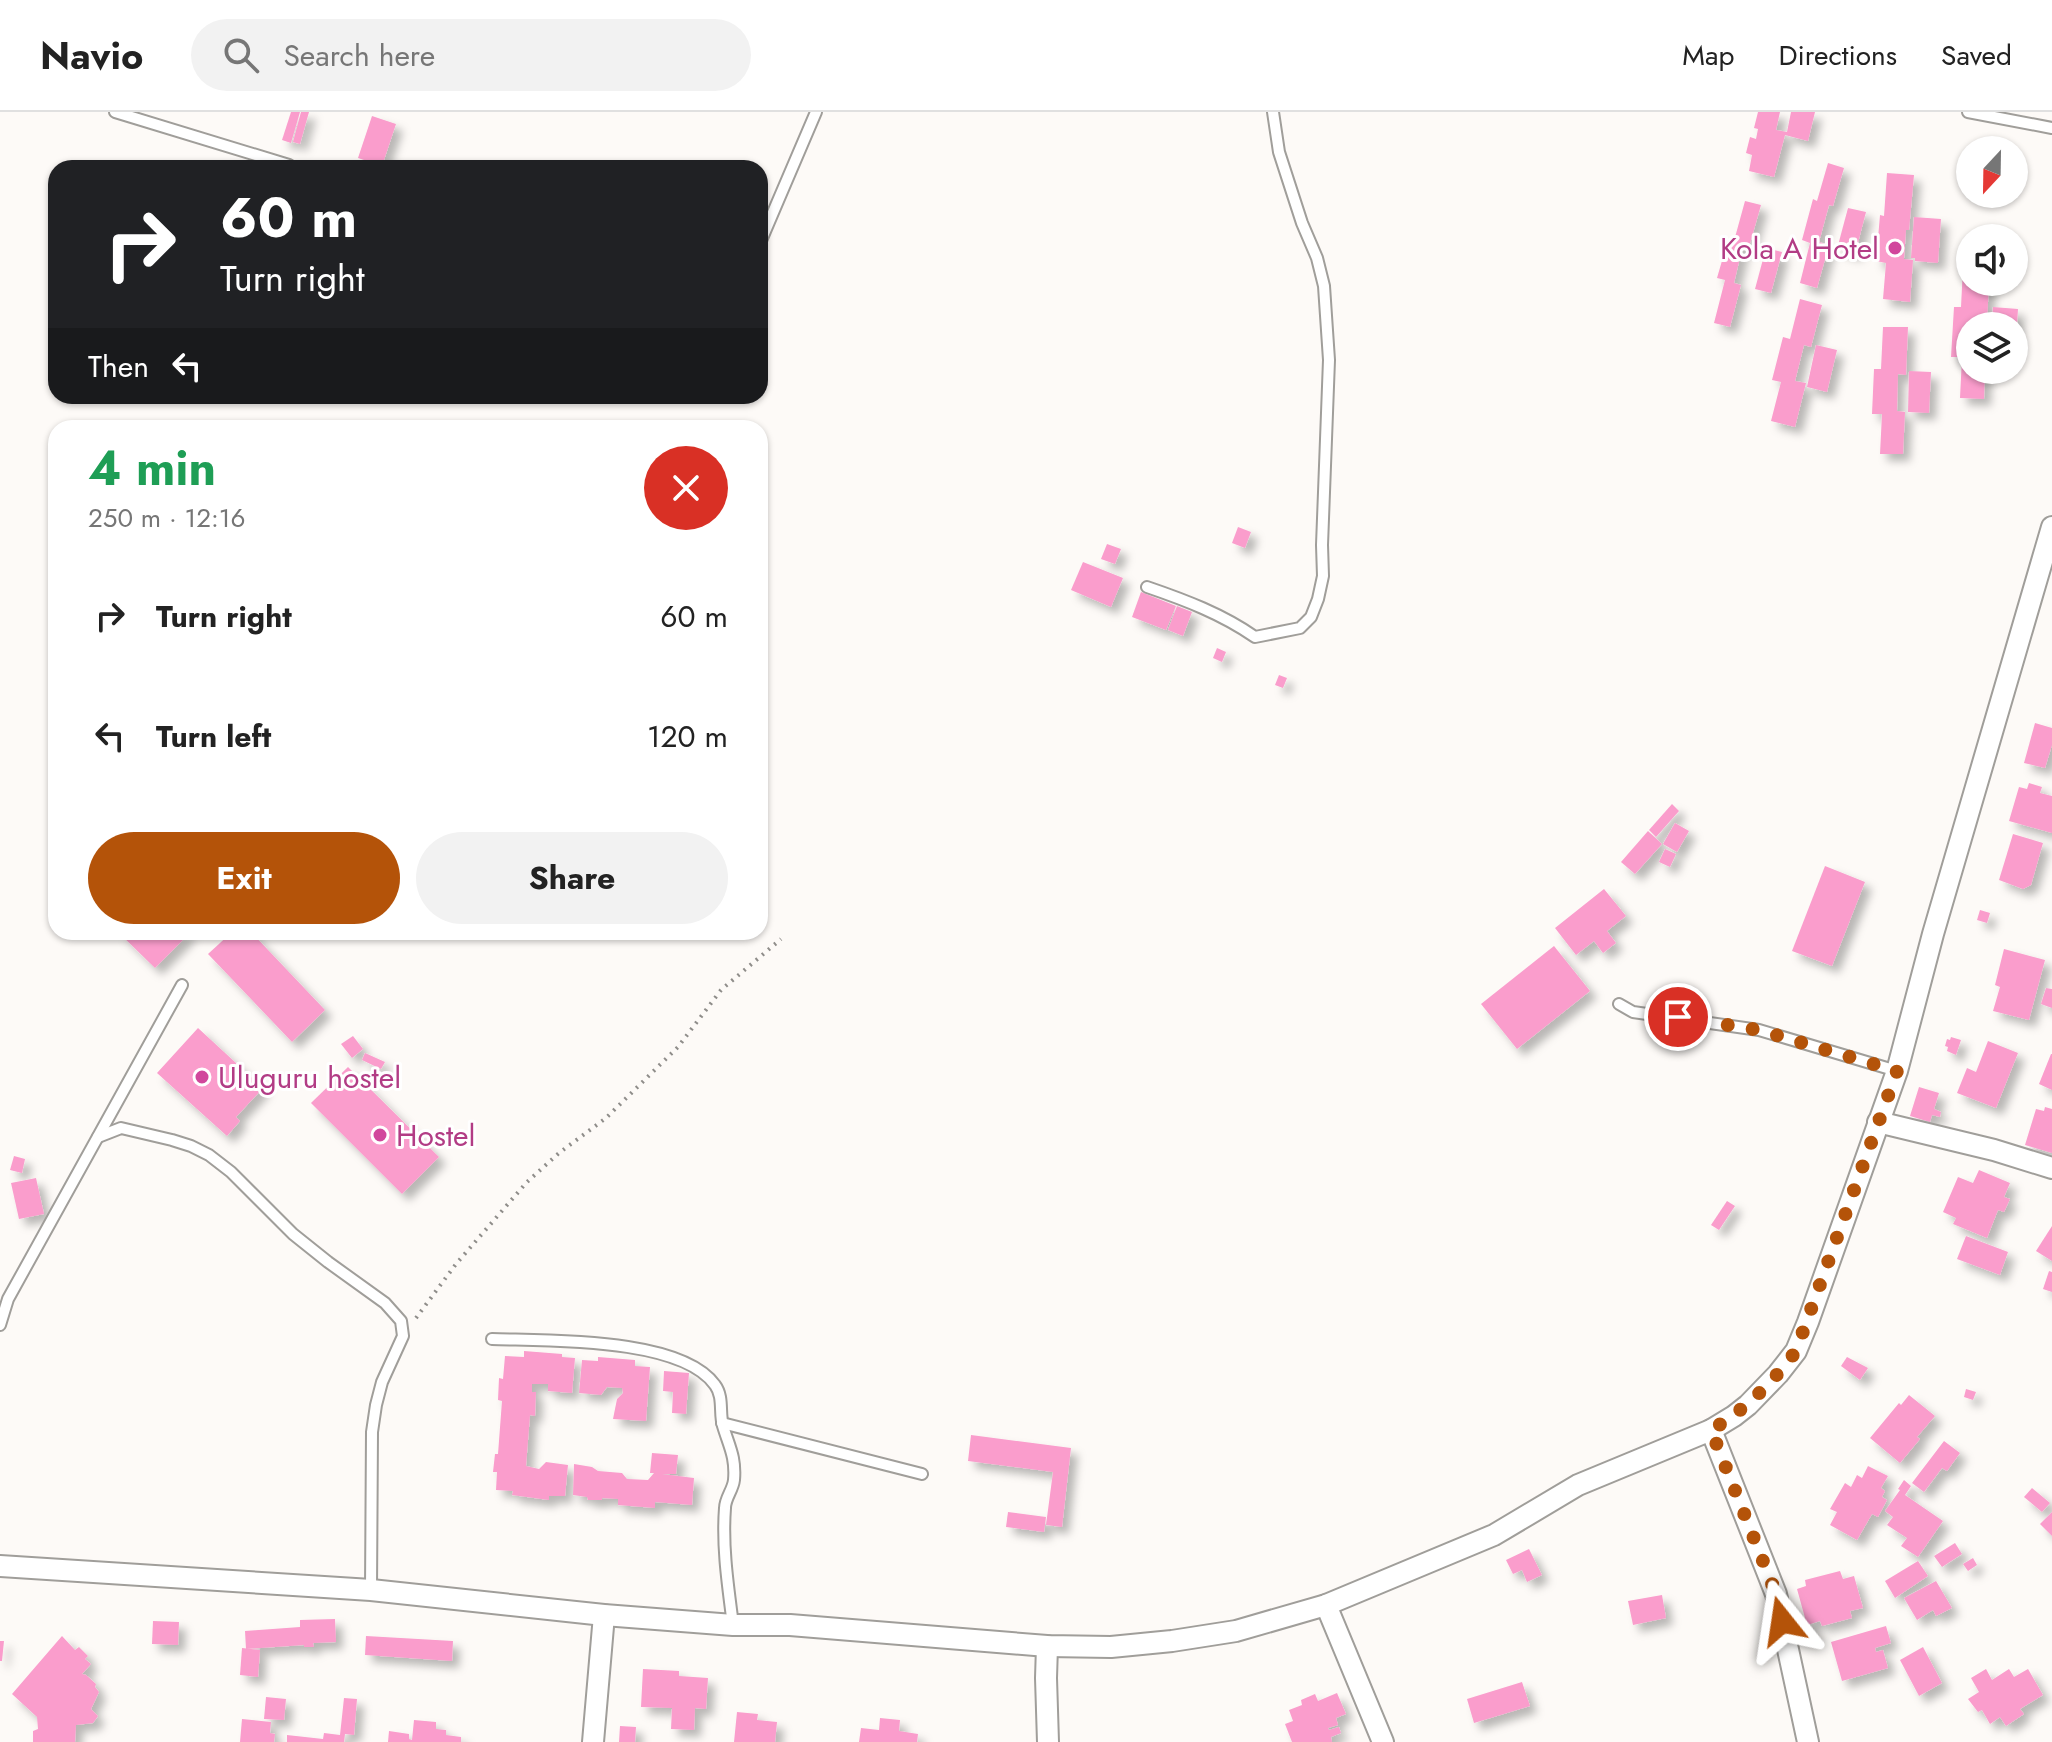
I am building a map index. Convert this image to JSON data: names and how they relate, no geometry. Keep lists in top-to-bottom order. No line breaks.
{"places":["Kola A Hotel","Uluguru hostel","Hostel"],"north":"bottom","page":{"header":"Navio","search":"Search here","nav":["Map","Directions","Saved"],"turn":["60 m","Turn right"],"then":"Then","heading":["4 min","250 m · 12:16"],"list":[{"name":"Turn right","value":"60 m"},{"name":"Turn left","value":"120 m"}],"buttons":["Exit","Share"]}}
